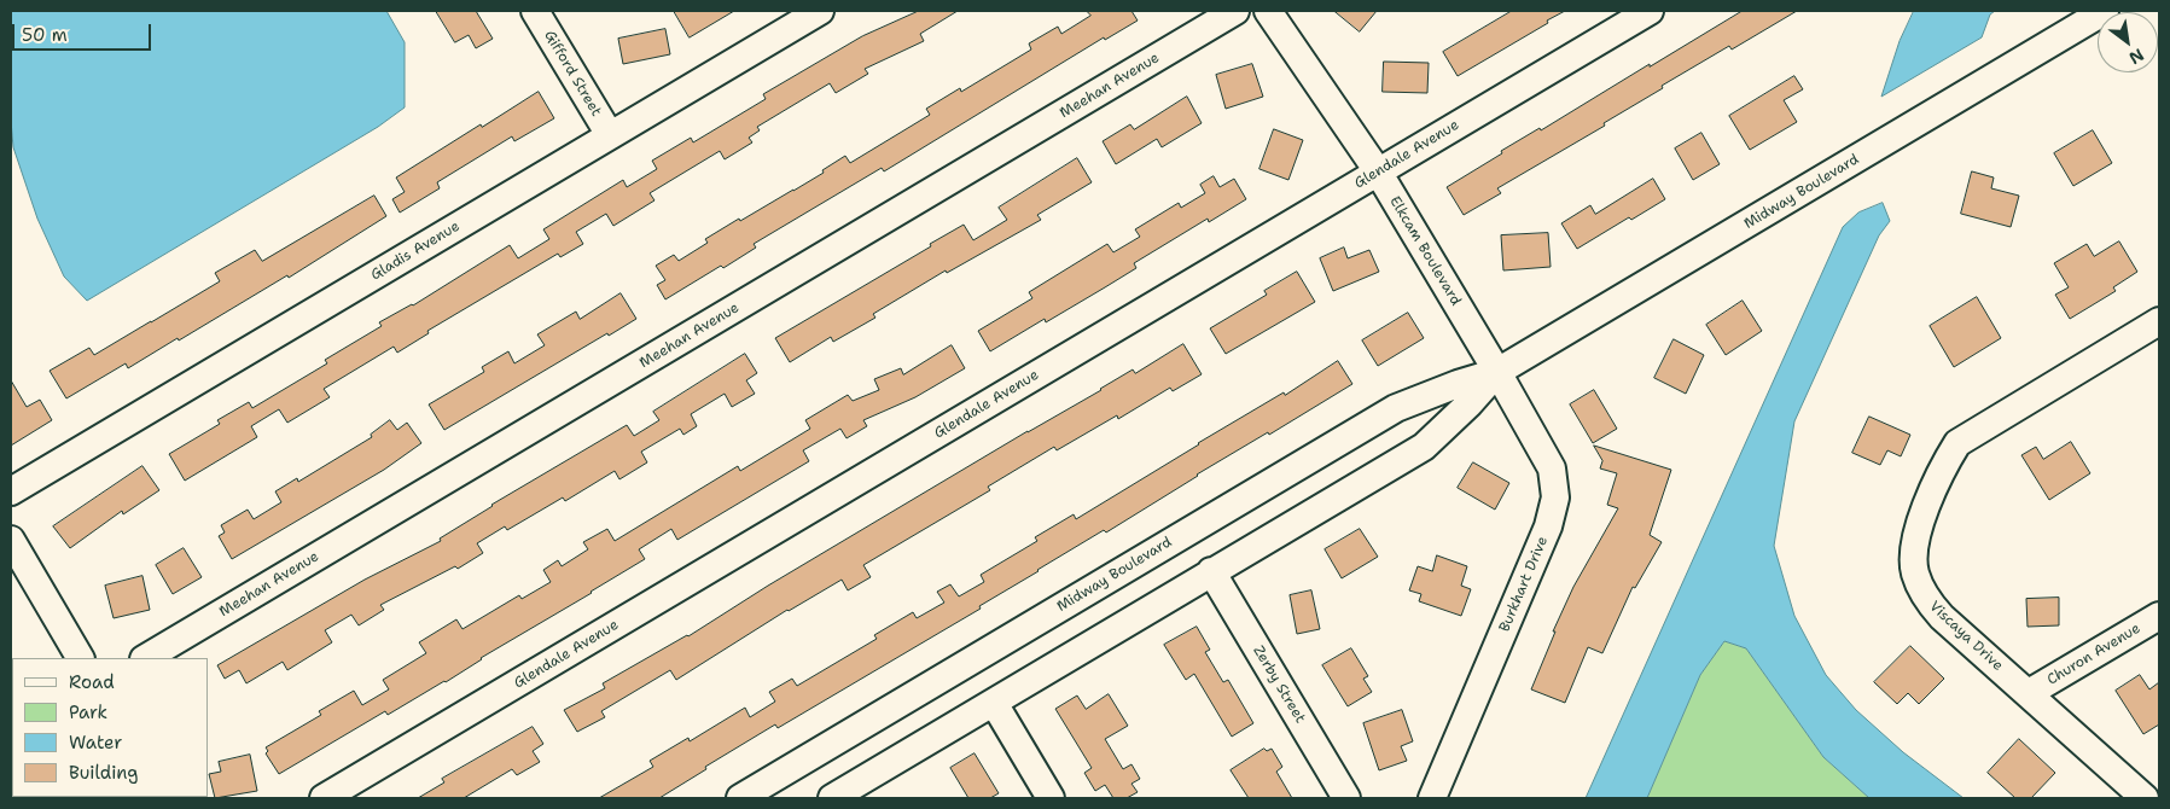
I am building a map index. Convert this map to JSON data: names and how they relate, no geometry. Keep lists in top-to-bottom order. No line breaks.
{"streets":{"street":["Gifford Street","Meehan Avenue","Glendale Avenue","Midway Boulevard","Gladis Avenue","Elkcam Boulevard","Burkhart Drive","Viscaya Drive","Churon Avenue","Zerby Street"]},"crossings":[["Gifford Street","Gladis Avenue"],["Glendale Avenue","Elkcam Boulevard"],["Midway Boulevard","Elkcam Boulevard"],["Midway Boulevard","Burkhart Drive"],["Midway Boulevard","Zerby Street"],["Elkcam Boulevard","Burkhart Drive"],["Viscaya Drive","Churon Avenue"]],"legend":["Road","Park","Water","Building"],"scale_bar":"50 m","north":"bottom right"}
